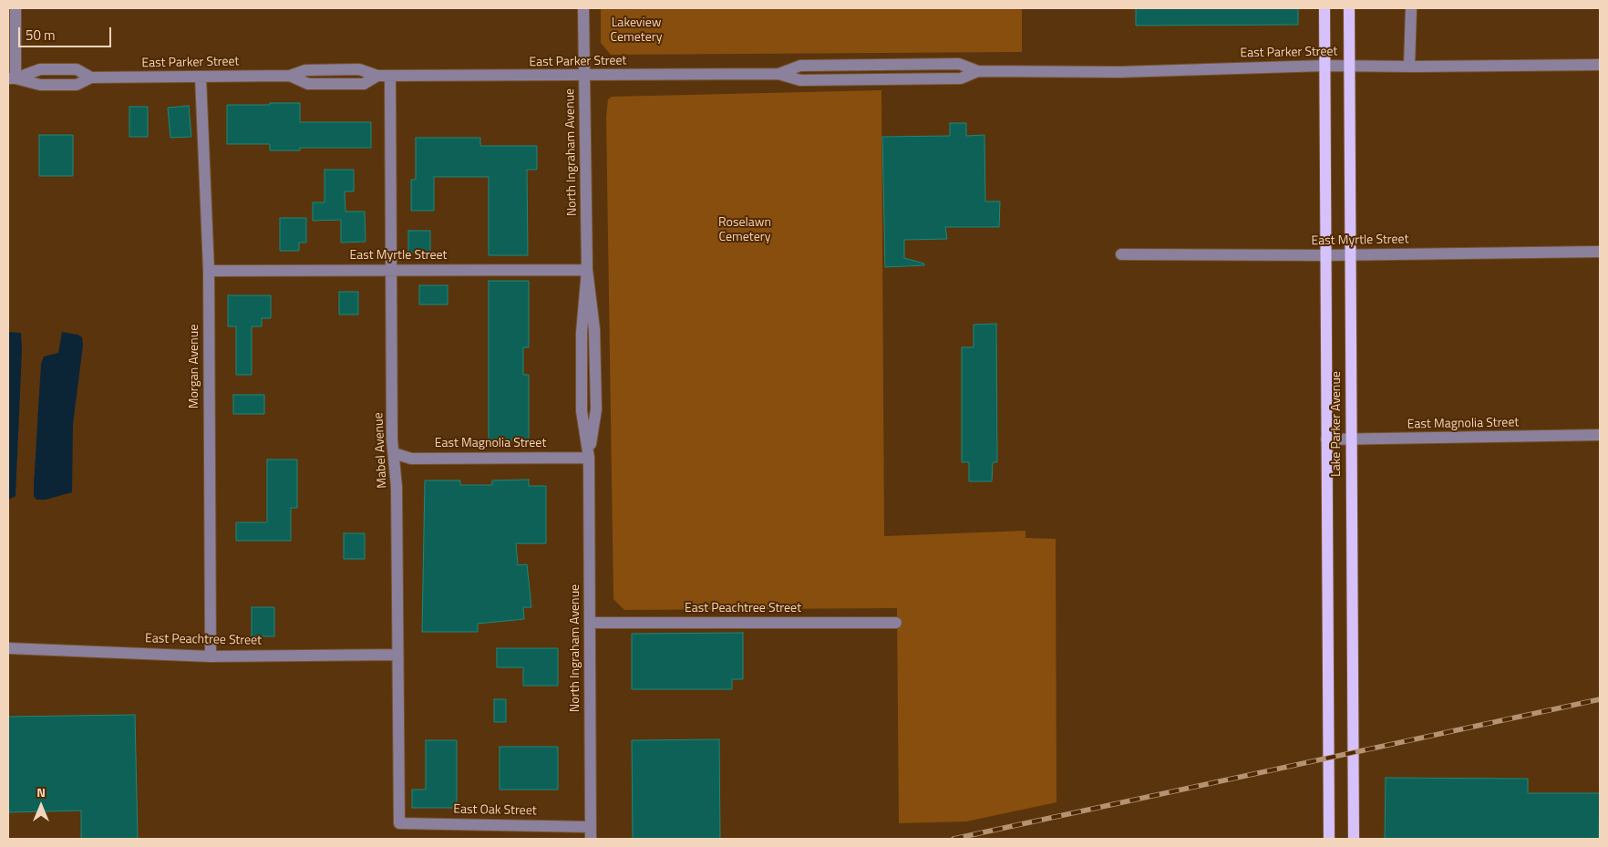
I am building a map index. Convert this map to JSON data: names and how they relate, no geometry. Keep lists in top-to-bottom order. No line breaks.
{"streets":{"main road":["Lake Parker Avenue"],"street":["East Parker Street","North Ingraham Avenue","East Myrtle Street","Morgan Avenue","East Magnolia Street","Mabel Avenue","East Peachtree Street","East Oak Street"]},"crossings":[["East Parker Street","North Ingraham Avenue"],["East Parker Street","Morgan Avenue"],["East Parker Street","Lake Parker Avenue"],["East Parker Street","Mabel Avenue"],["North Ingraham Avenue","East Myrtle Street"],["North Ingraham Avenue","East Magnolia Street"],["North Ingraham Avenue","East Peachtree Street"],["North Ingraham Avenue","East Oak Street"],["East Myrtle Street","Morgan Avenue"],["East Myrtle Street","Lake Parker Avenue"],["East Myrtle Street","Mabel Avenue"],["Morgan Avenue","East Peachtree Street"],["Lake Parker Avenue","East Magnolia Street"],["East Magnolia Street","Mabel Avenue"],["Mabel Avenue","East Peachtree Street"],["Mabel Avenue","East Oak Street"]],"parks":["Lakeview Cemetery","Roselawn Cemetery"],"scale_bar":"50 m","north":"top"}
